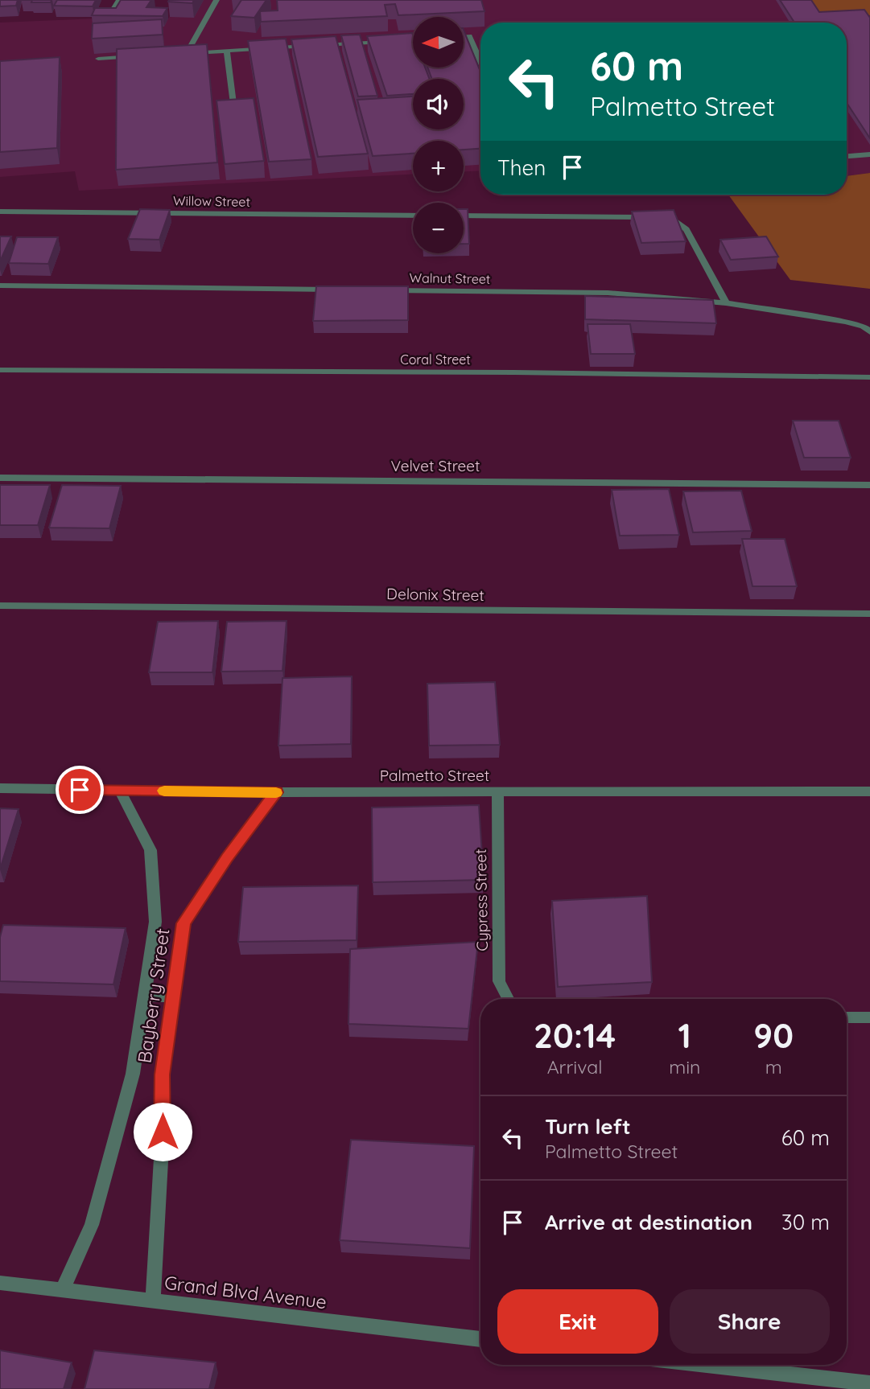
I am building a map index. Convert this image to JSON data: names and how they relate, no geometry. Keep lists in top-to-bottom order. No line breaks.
{"streets":{"street":["Willow Street","Walnut Street","Coral Street","Velvet Street","Delonix Street","Palmetto Street","Cypress Street","Bayberry Street","Grand Blvd Avenue"]},"crossings":[["Palmetto Street","Cypress Street"],["Palmetto Street","Bayberry Street"],["Bayberry Street","Grand Blvd Avenue"]],"north":"left","page":{"map_buttons":["+","−"],"turn":["60 m","Palmetto Street"],"then":"Then","eta":["20:14","Arrival","1","min","90","m"],"list":[{"name":"Turn left","note":"Palmetto Street","value":"60 m"},{"name":"Arrive at destination","value":"30 m"}],"buttons":["Exit","Share"]}}
